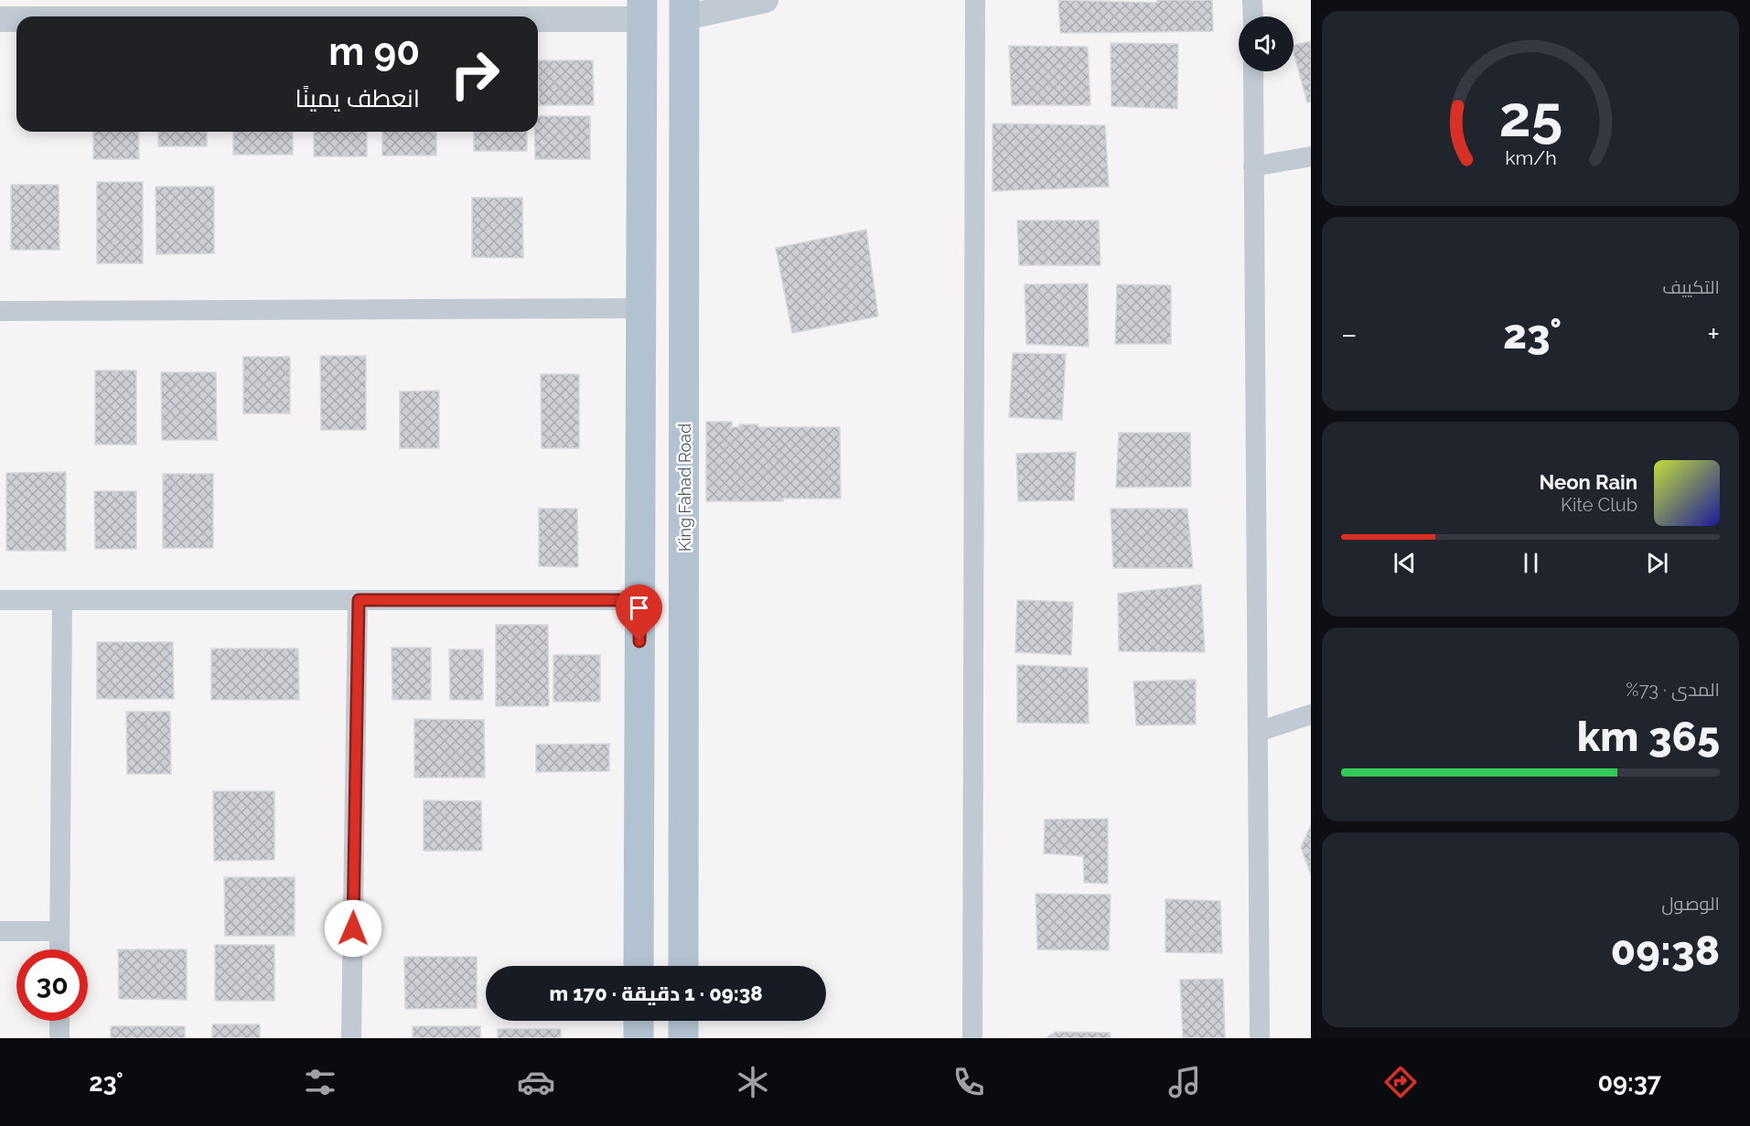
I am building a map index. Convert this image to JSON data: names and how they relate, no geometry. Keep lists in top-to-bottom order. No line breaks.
{"streets":{"main road":["King Fahad Road"]},"page":{"turn":["90 m","انعطف يمينًا"],"tile":["التكييف",["المدى · 73%","365 km"],["الوصول","09:38"]],"heat":["−","23°","+"],"song":["Neon Rain","Kite Club"],"limit":"30","trip":"09:38 · 1 دقيقة · 170 m","tabs":["09:37","23°"],"gauge":["25","km/h"]}}
